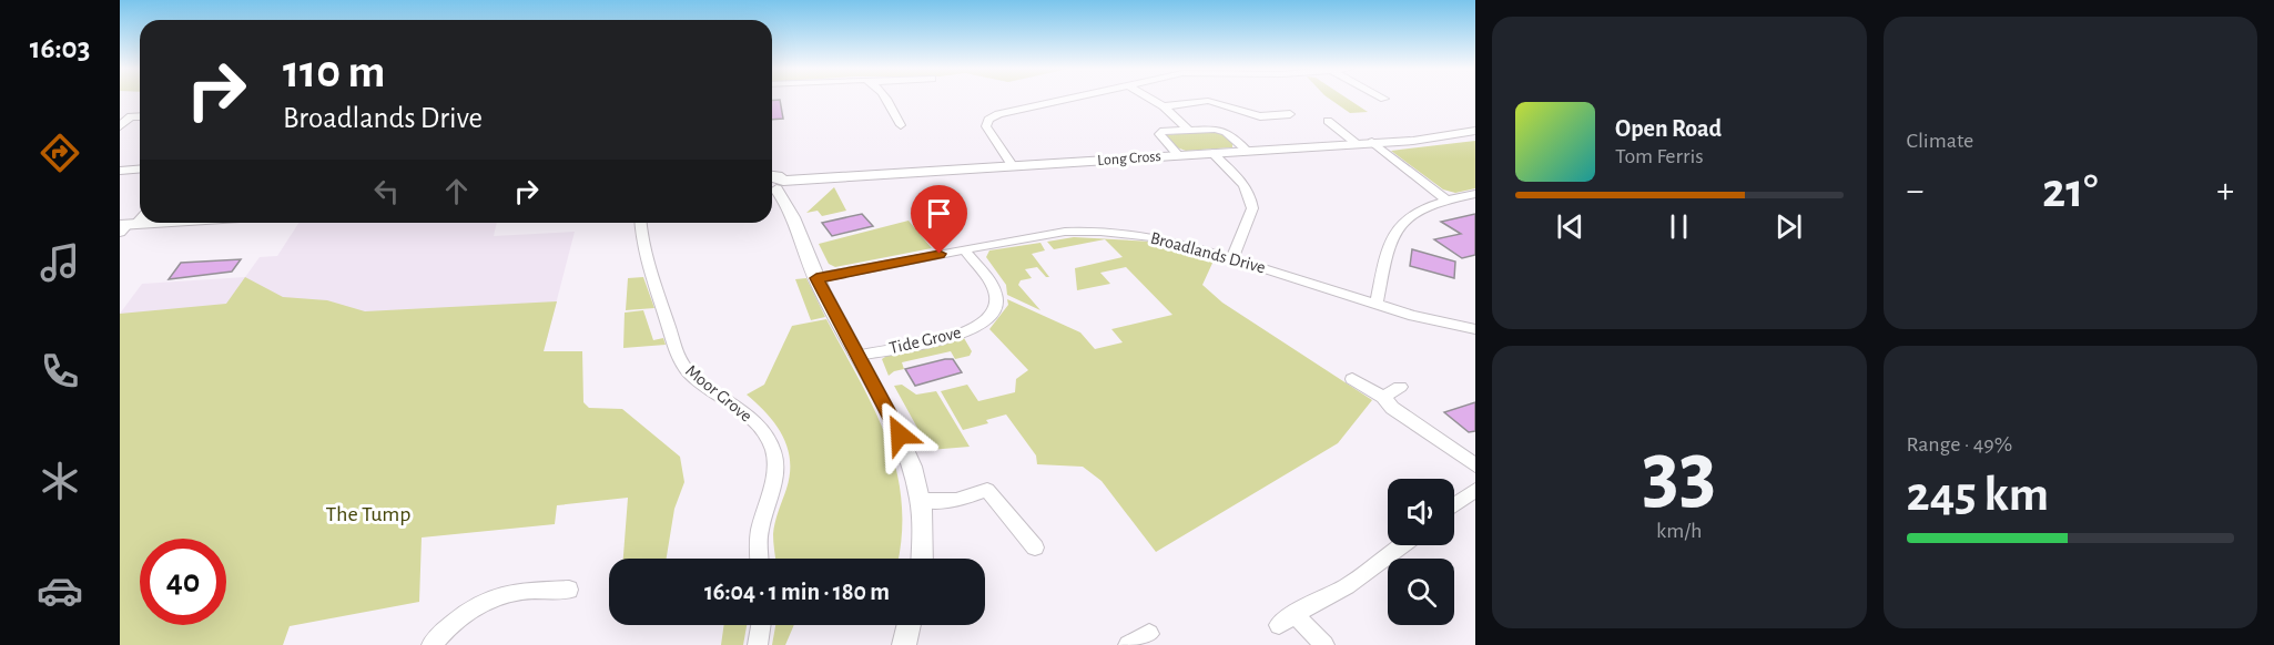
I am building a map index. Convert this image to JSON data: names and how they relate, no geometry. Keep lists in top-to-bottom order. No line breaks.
{"streets":{"street":["Long Cross","Broadlands Drive","Tide Grove","Moor Grove"]},"crossings":[["Broadlands Drive","Tide Grove"]],"parks":["The Tump"],"page":{"tabs":"16:03","tile":["Climate",["33","km/h"],["Range · 49%","245 km"]],"turn":["110 m","Broadlands Drive"],"song":["Open Road","Tom Ferris"],"heat":["−","21°","+"],"limit":"40","trip":"16:04 · 1 min · 180 m"}}
